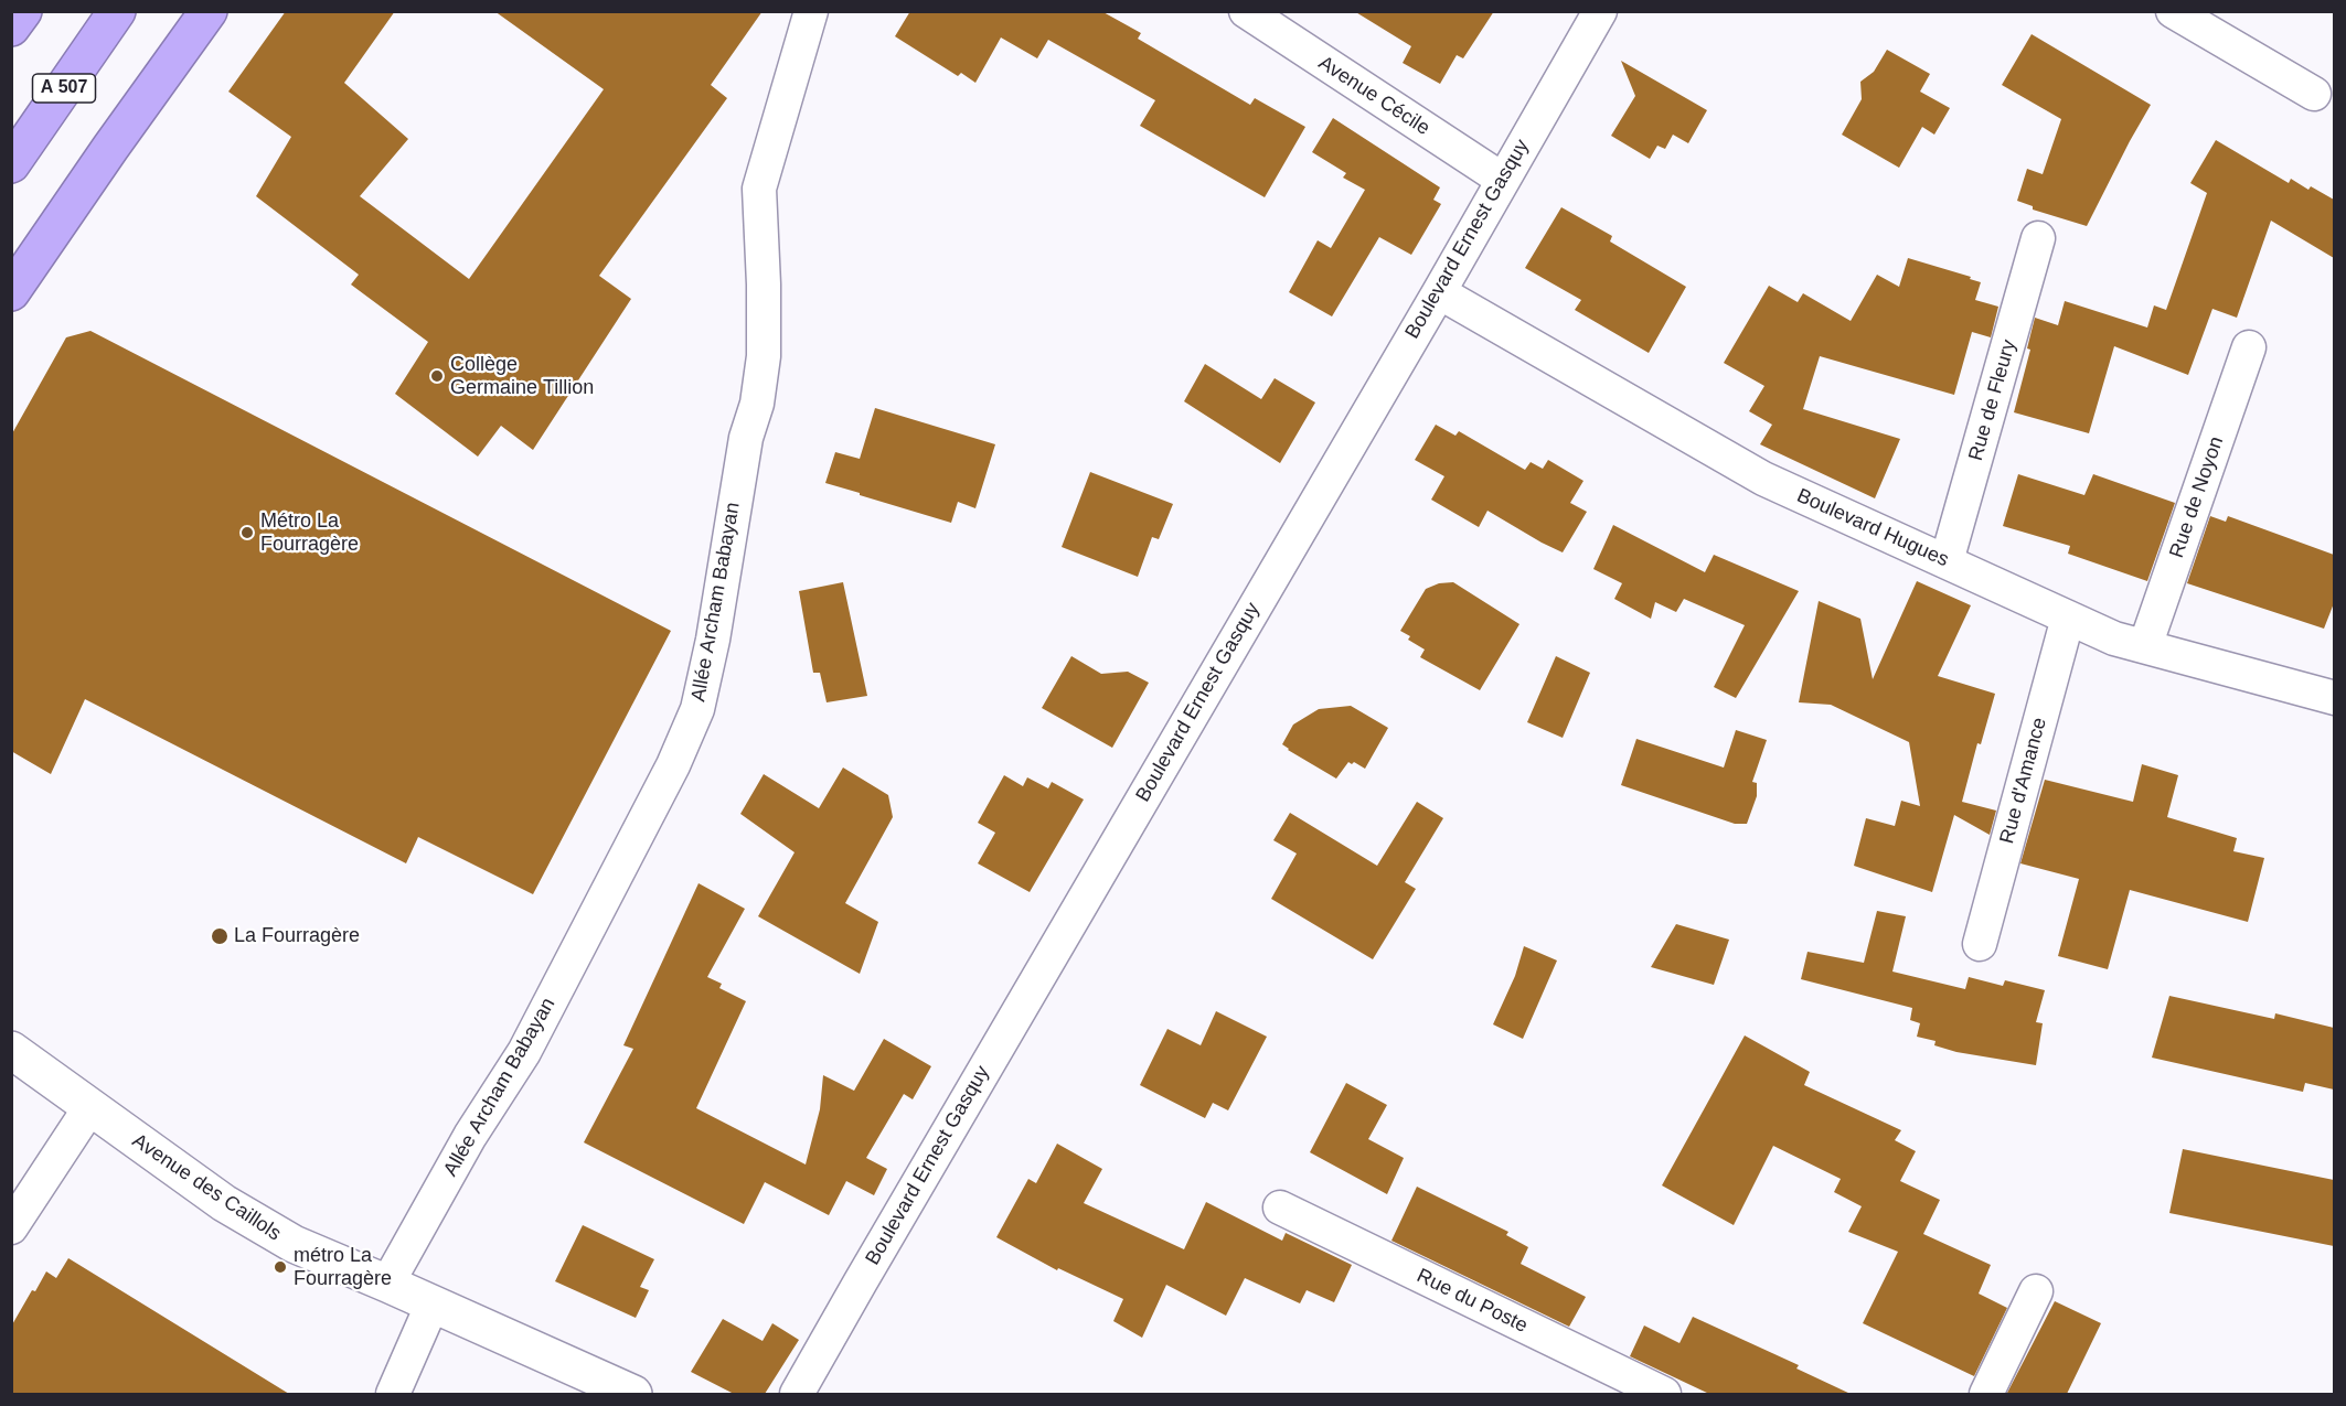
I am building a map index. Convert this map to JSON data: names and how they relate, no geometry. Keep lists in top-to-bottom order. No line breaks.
{"streets":{"highway":["A 507"],"street":["Avenue Cécile","Boulevard Ernest Gasquy","Rue de Fleury","Rue de Noyon","Boulevard Hugues","Allée Archam Babayan","Rue d'Amance","Avenue des Caillols","Rue du Poste"]},"crossings":[["Avenue Cécile","Boulevard Ernest Gasquy"],["Boulevard Ernest Gasquy","Boulevard Hugues"],["Rue de Fleury","Boulevard Hugues"],["Rue de Noyon","Boulevard Hugues"],["Boulevard Hugues","Rue d'Amance"],["Allée Archam Babayan","Avenue des Caillols"]],"places":["Collège Germaine Tillion","Métro La Fourragère","La Fourragère","métro La Fourragère"]}
